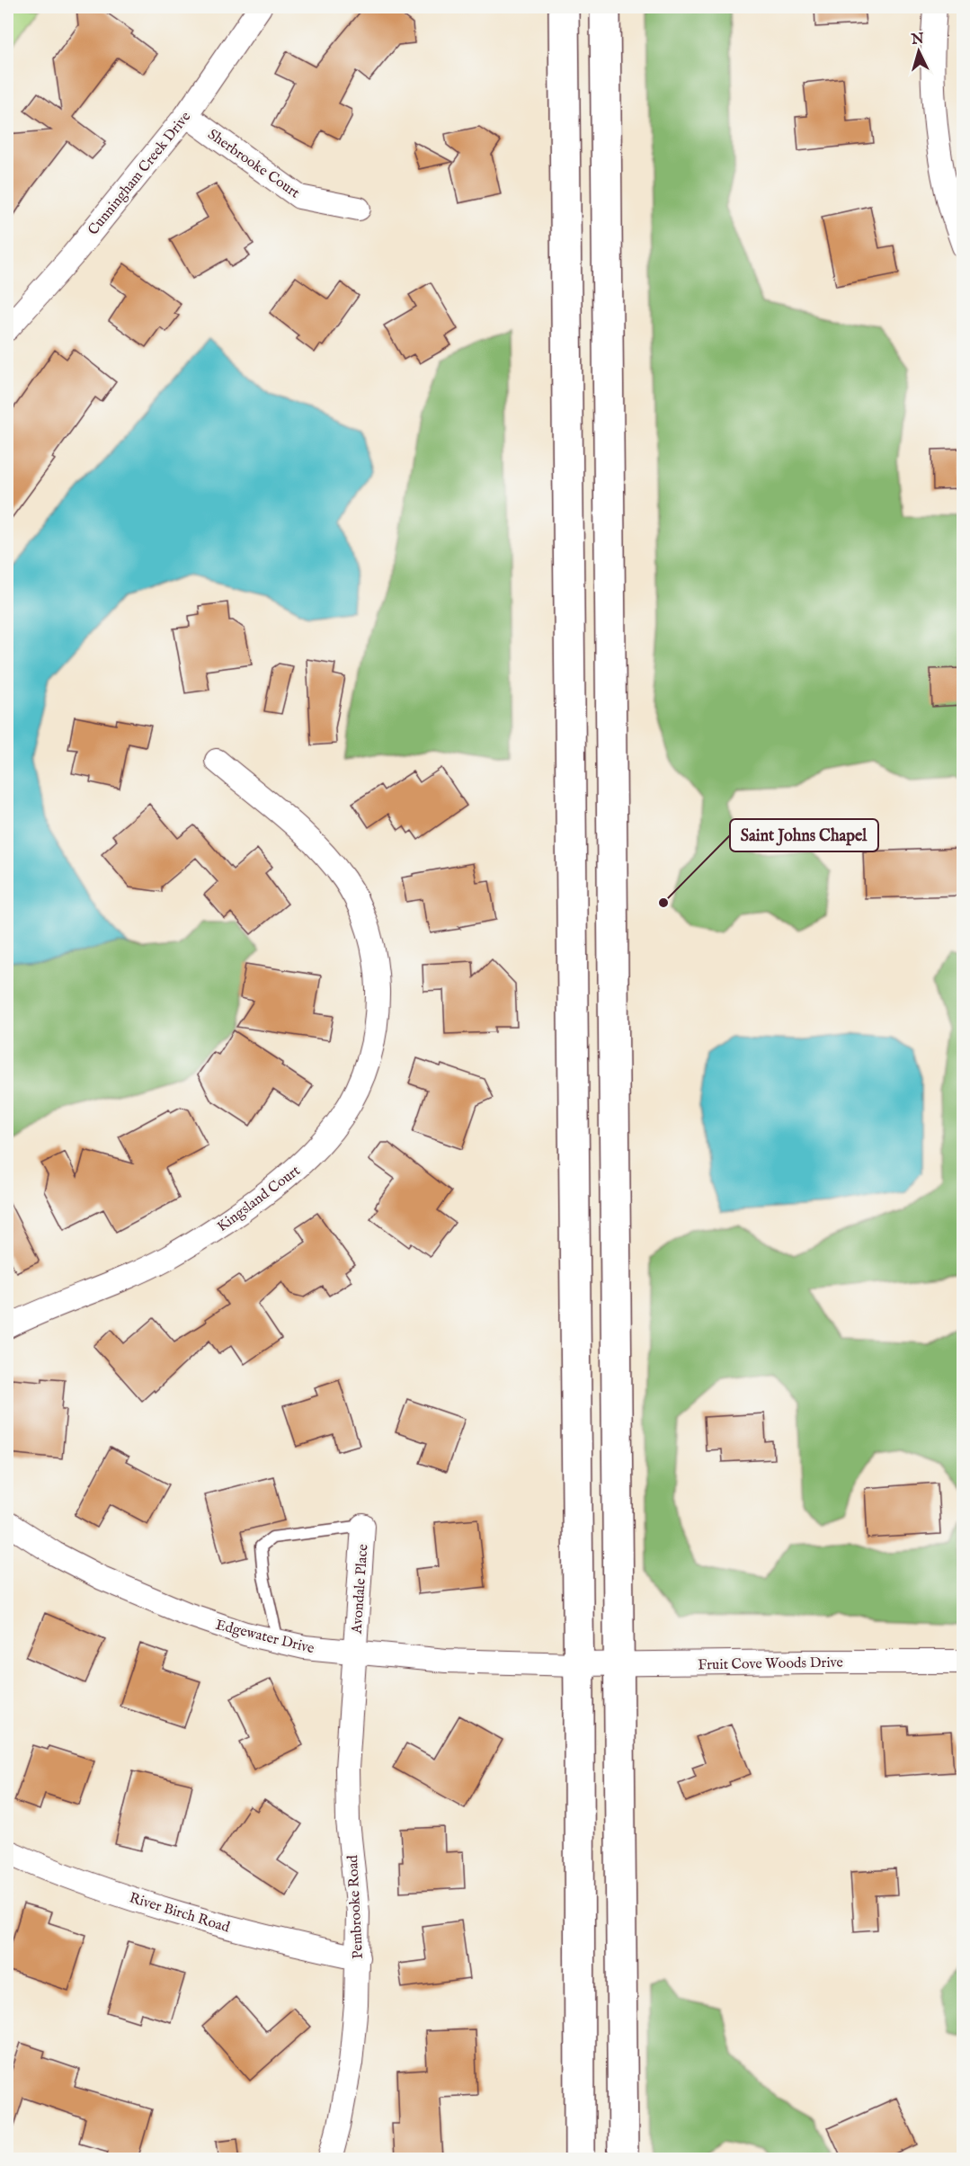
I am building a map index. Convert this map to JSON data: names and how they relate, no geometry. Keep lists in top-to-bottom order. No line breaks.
{"streets":{"street":["Sherbrooke Court","Cunningham Creek Drive","Kingsland Court","Avondale Place","Edgewater Drive","Fruit Cove Woods Drive","Pembrooke Road","River Birch Road"]},"crossings":[["Sherbrooke Court","Cunningham Creek Drive"],["Avondale Place","Edgewater Drive"],["Avondale Place","Pembrooke Road"],["Edgewater Drive","Fruit Cove Woods Drive"],["Edgewater Drive","Pembrooke Road"],["Pembrooke Road","River Birch Road"]],"places":["Saint Johns Chapel"],"north":"top"}
